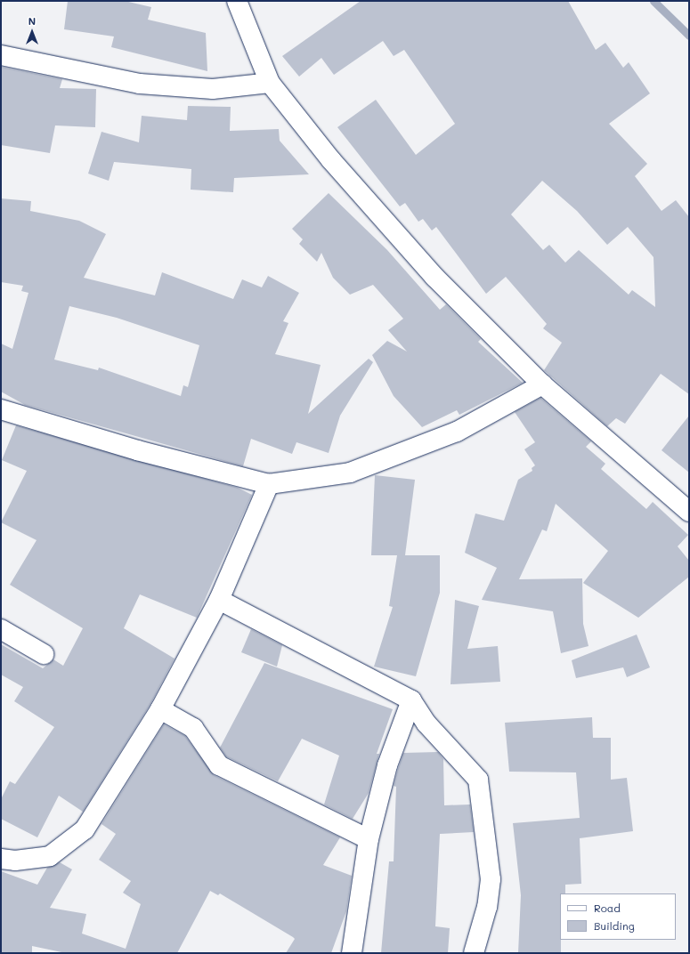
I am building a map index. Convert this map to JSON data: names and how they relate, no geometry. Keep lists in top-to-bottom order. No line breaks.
{"legend":["Road","Building"],"north":"top"}
